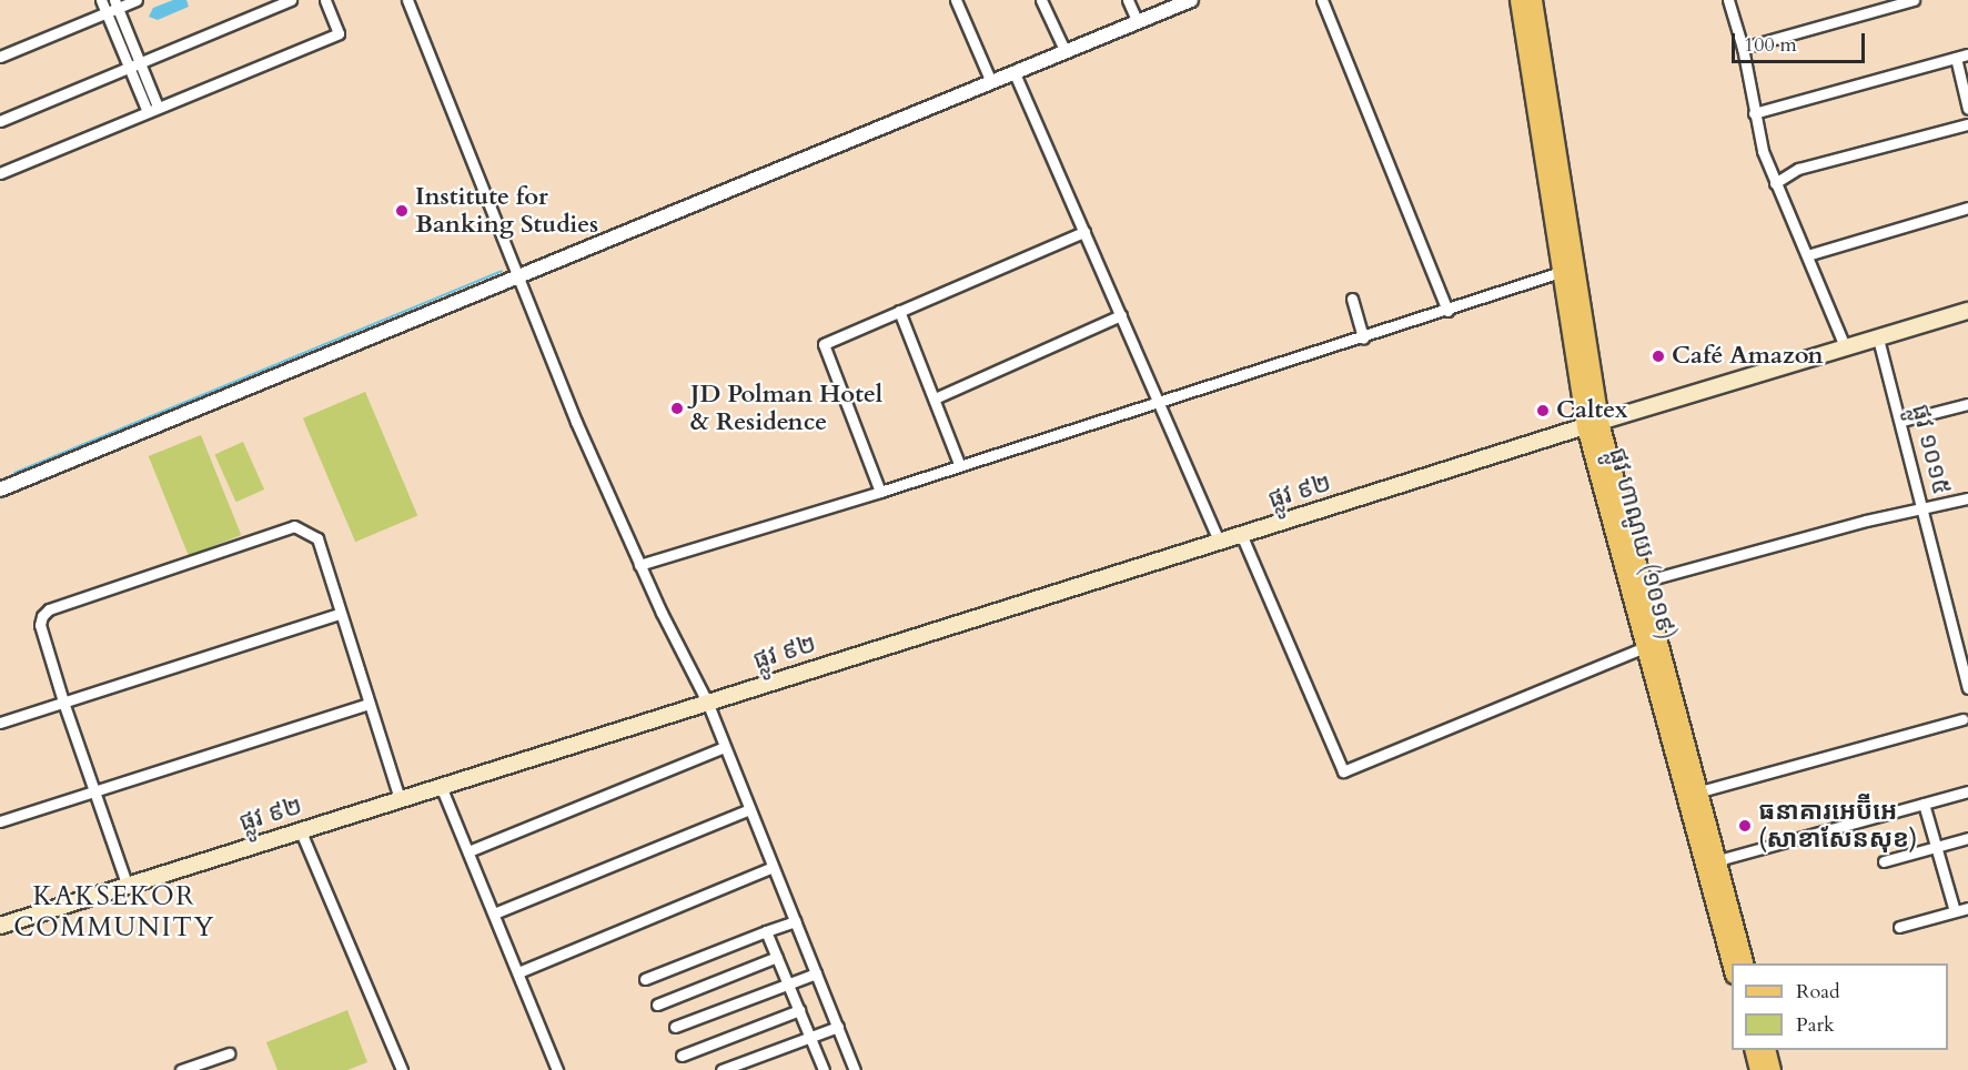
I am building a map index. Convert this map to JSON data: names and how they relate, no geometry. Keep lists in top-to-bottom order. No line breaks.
{"streets":{"main road":["ផ្លូវ ៩២","ផ្លូវ ហាណូយ (១០១៩)"],"street":["ផ្លូវ ១០១៥"]},"crossings":[["ផ្លូវ ១០១៥","ផ្លូវ ៩២"],["ផ្លូវ ៩២","ផ្លូវ ហាណូយ (១០១៩)"]],"districts":["KAKSEKOR COMMUNITY"],"places":["Institute for Banking Studies","Café Amazon","JD Polman Hotel & Residence","Caltex","ធនាគារអេប៊ីអេ (សាខាសែនសុខ)"],"legend":["Road","Park"],"scale_bar":"100 m"}
